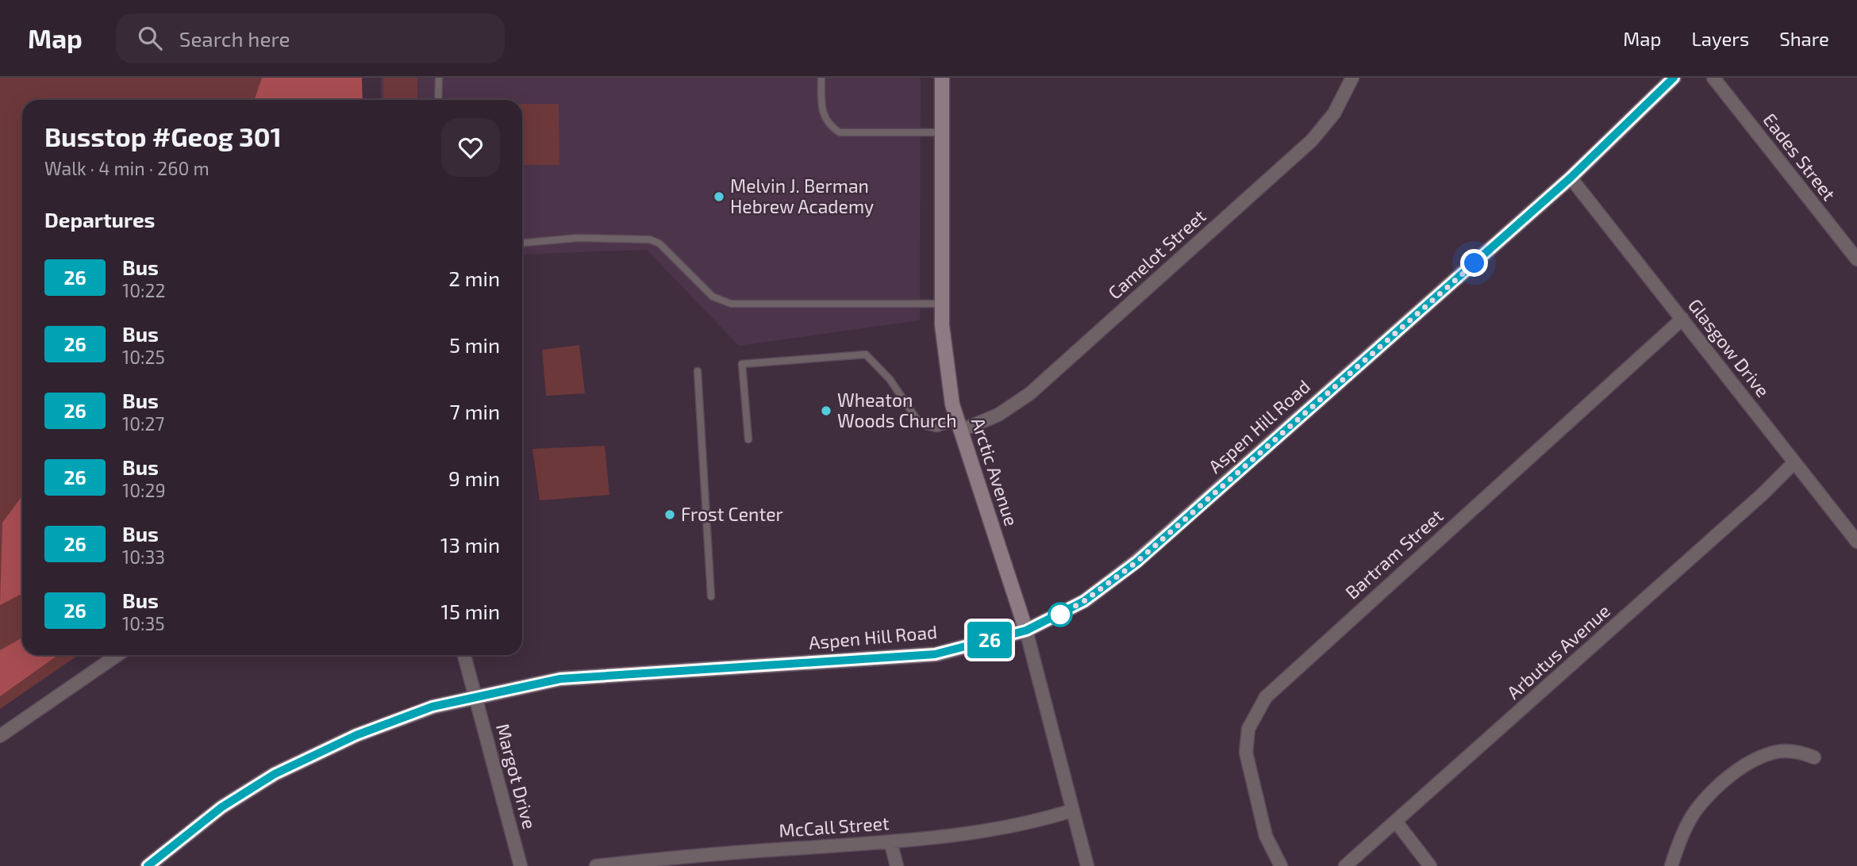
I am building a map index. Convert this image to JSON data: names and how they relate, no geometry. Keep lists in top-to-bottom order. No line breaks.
{"streets":{"street":["Eades Street","Camelot Street","Glasgow Drive","Aspen Hill Road","Arctic Avenue","Bartram Street","Arbutus Avenue","Margot Drive","McCall Street"]},"crossings":[["Camelot Street","Arctic Avenue"],["Glasgow Drive","Aspen Hill Road"],["Glasgow Drive","Bartram Street"],["Glasgow Drive","Arbutus Avenue"],["Aspen Hill Road","Arctic Avenue"],["Aspen Hill Road","Margot Drive"],["Arctic Avenue","McCall Street"]],"places":["Melvin J. Berman Hebrew Academy","Wheaton Woods Church","Frost Center"],"lines":["bus line 26"],"page":{"header":"Map","search":"Search here","nav":["Map","Layers","Share"],"on_map":"26","heading":[["Busstop #Geog 301","Walk · 4 min · 260 m"],"Departures"],"list":[{"mark":"26","name":"Bus","note":"10:22","value":"2 min"},{"mark":"26","name":"Bus","note":"10:25","value":"5 min"},{"mark":"26","name":"Bus","note":"10:27","value":"7 min"},{"mark":"26","name":"Bus","note":"10:29","value":"9 min"},{"mark":"26","name":"Bus","note":"10:33","value":"13 min"},{"mark":"26","name":"Bus","note":"10:35","value":"15 min"}]}}
